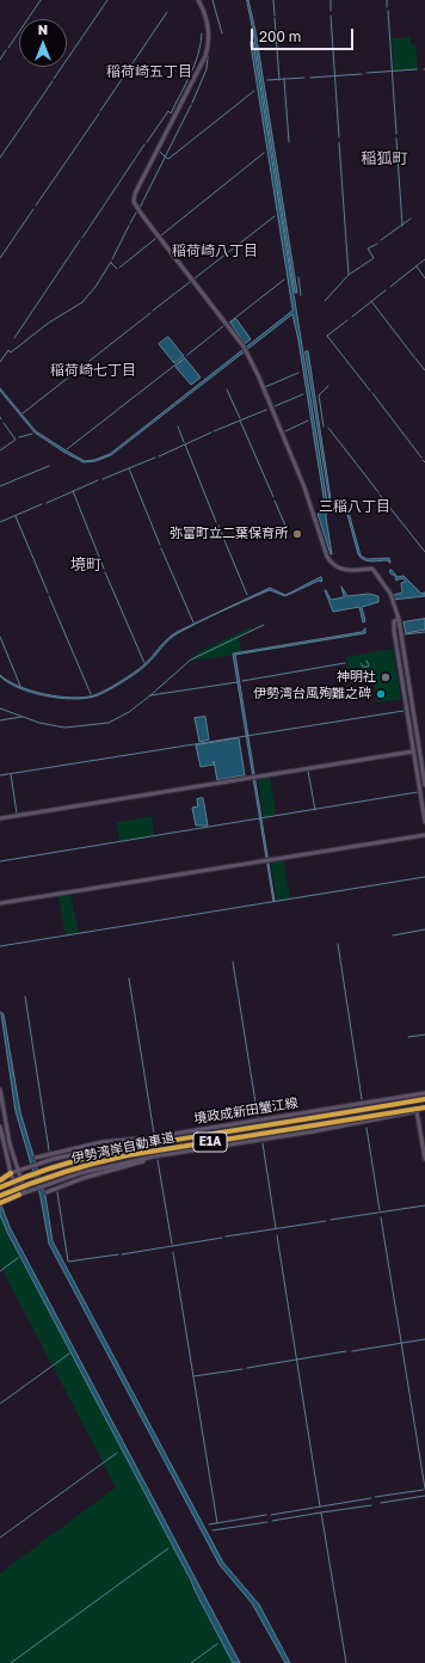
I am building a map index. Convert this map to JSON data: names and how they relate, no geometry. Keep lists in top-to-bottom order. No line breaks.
{"streets":{"highway":["E1A","伊勢湾岸自動車道"],"street":["境政成新田蟹江線"]},"districts":["稲荷崎五丁目","稲狐町","稲荷崎八丁目","稲荷崎七丁目","三稲八丁目","境町"],"places":["弥富町立二葉保育所","神明社","伊勢湾台風殉難之碑"],"scale_bar":"200 m","north":"top"}
